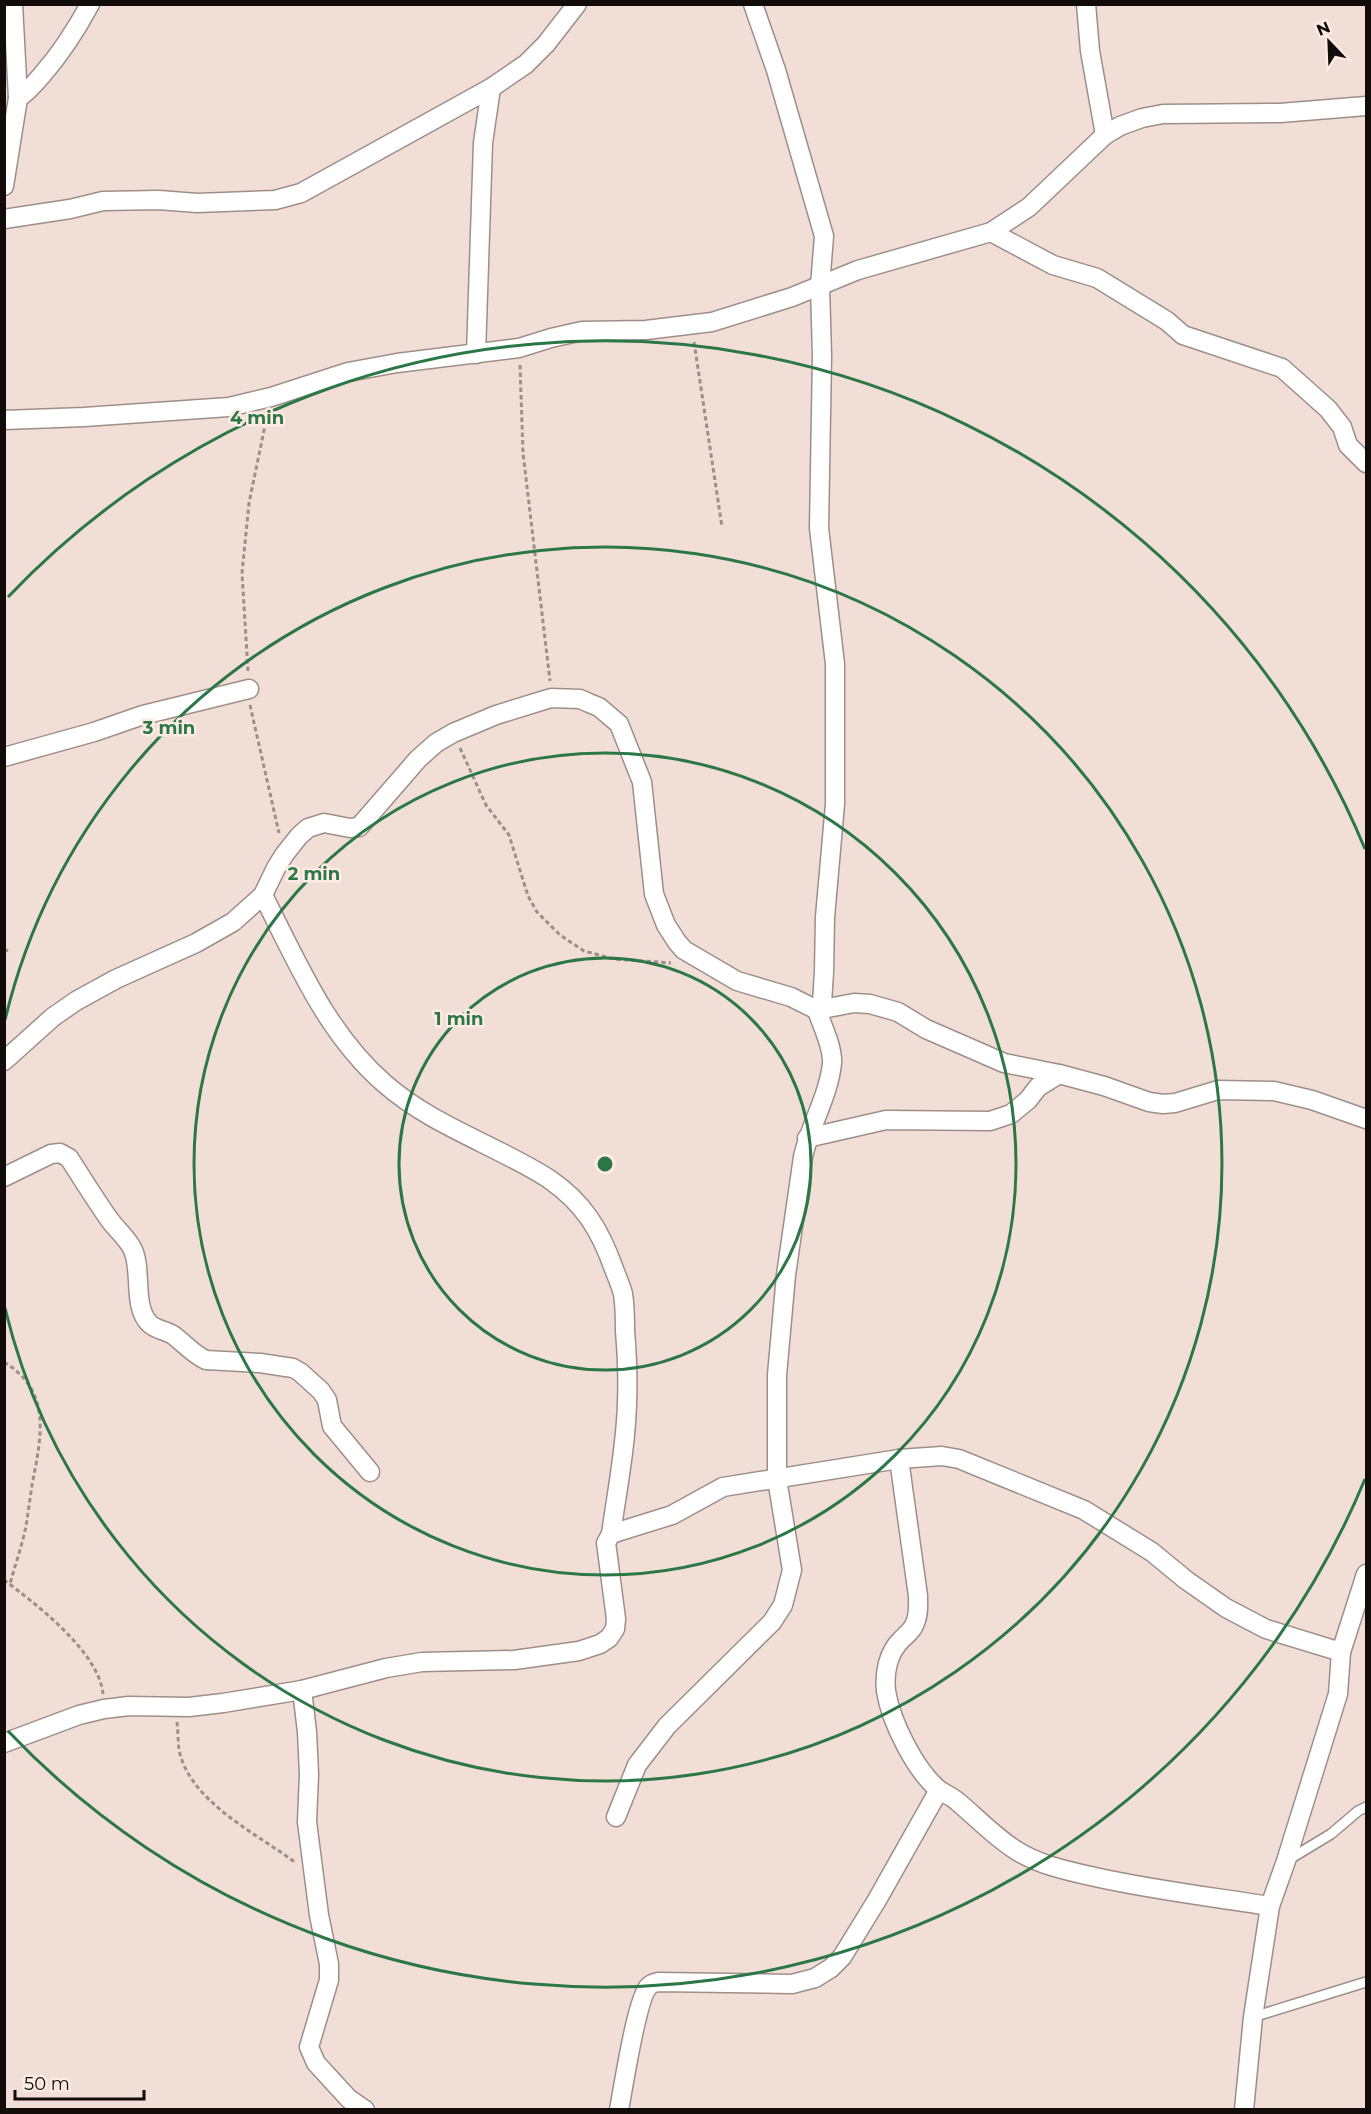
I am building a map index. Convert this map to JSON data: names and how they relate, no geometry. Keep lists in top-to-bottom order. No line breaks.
{"scale_bar":"50 m","north":"top left","rings":["4 min","3 min","2 min","1 min"]}
